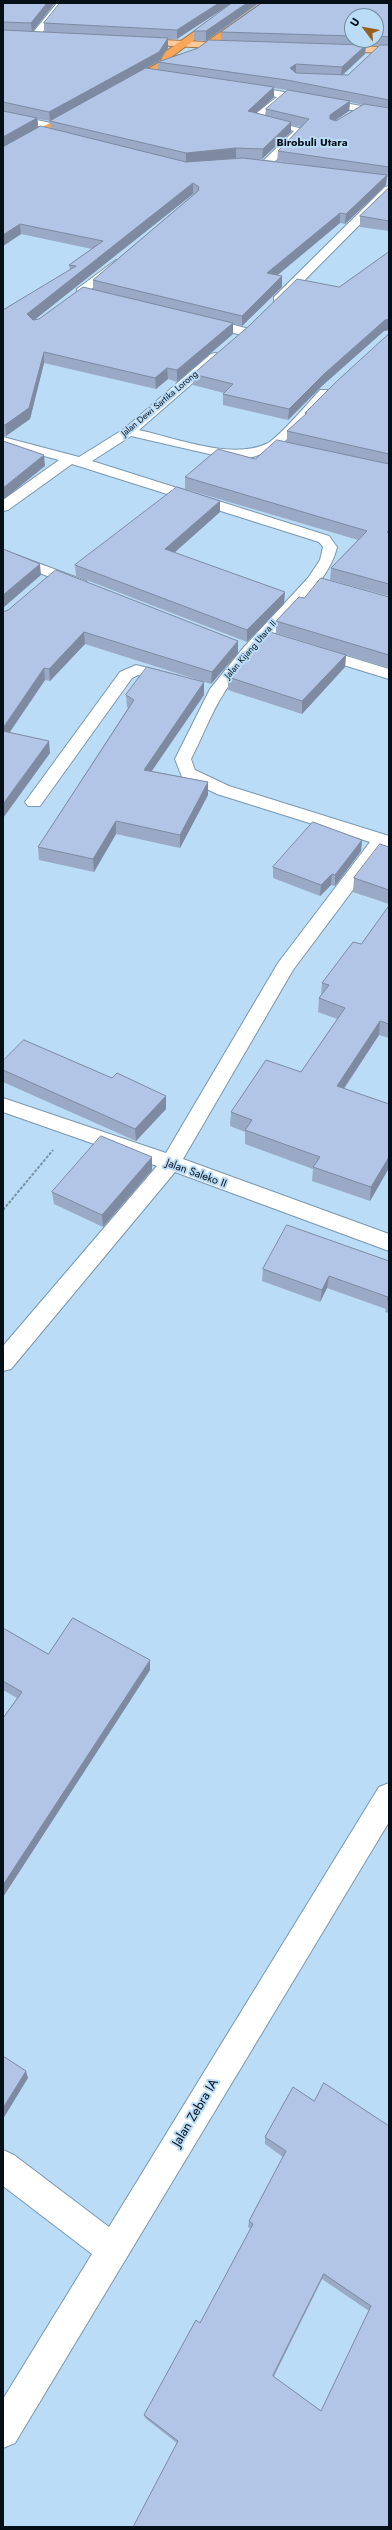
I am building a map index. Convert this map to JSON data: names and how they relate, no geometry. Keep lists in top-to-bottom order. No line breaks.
{"streets":{"street":["Jalan Dewi Sartika Lorong","Jalan Kijang Utara II","Jalan Saleko II","Jalan Zebra IA"]},"crossings":[["Jalan Dewi Sartika Lorong","Jalan Kijang Utara II"]],"districts":["Birobuli Utara"],"north":"top left"}
